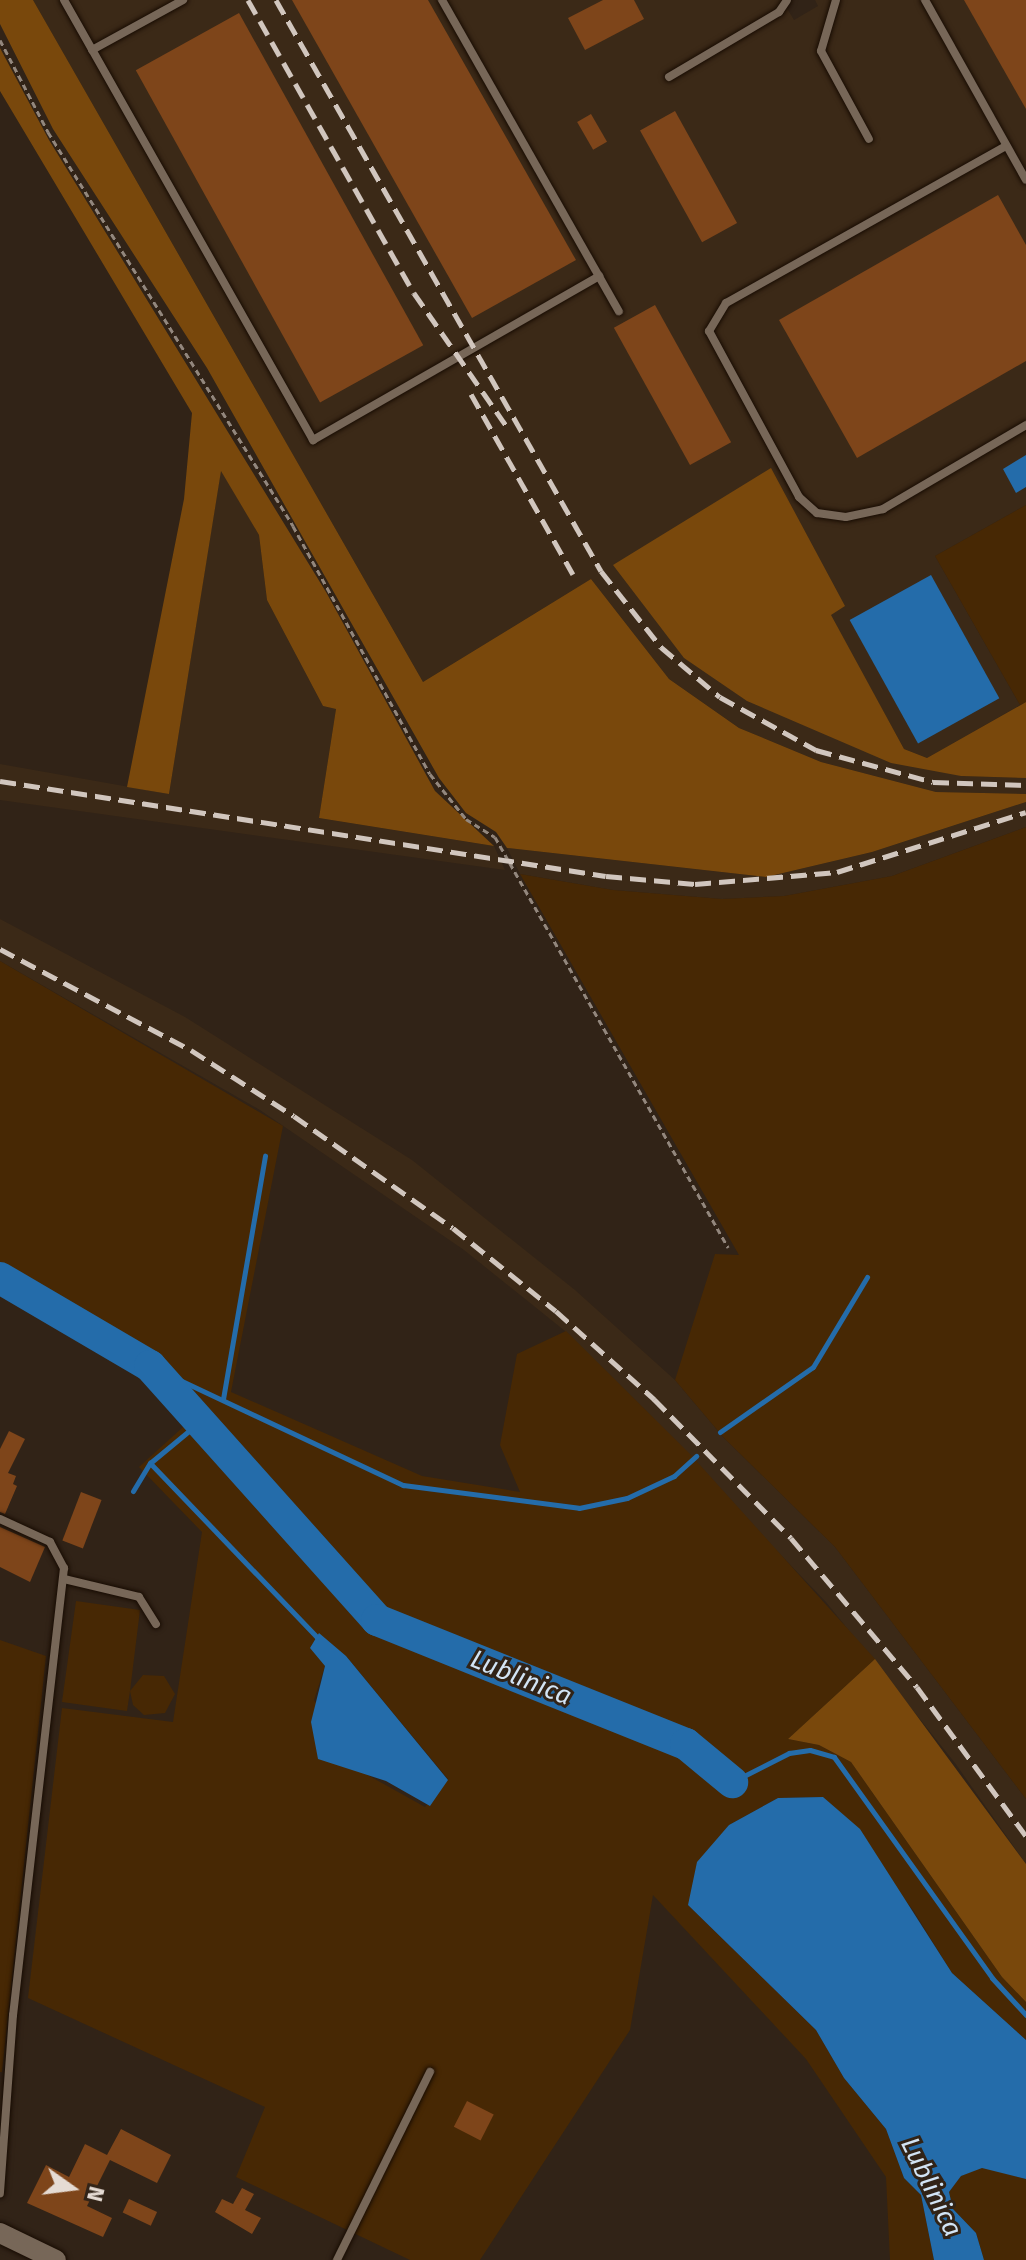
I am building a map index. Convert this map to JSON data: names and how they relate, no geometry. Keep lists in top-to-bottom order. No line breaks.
{"water":["Lublinica"],"north":"right"}
